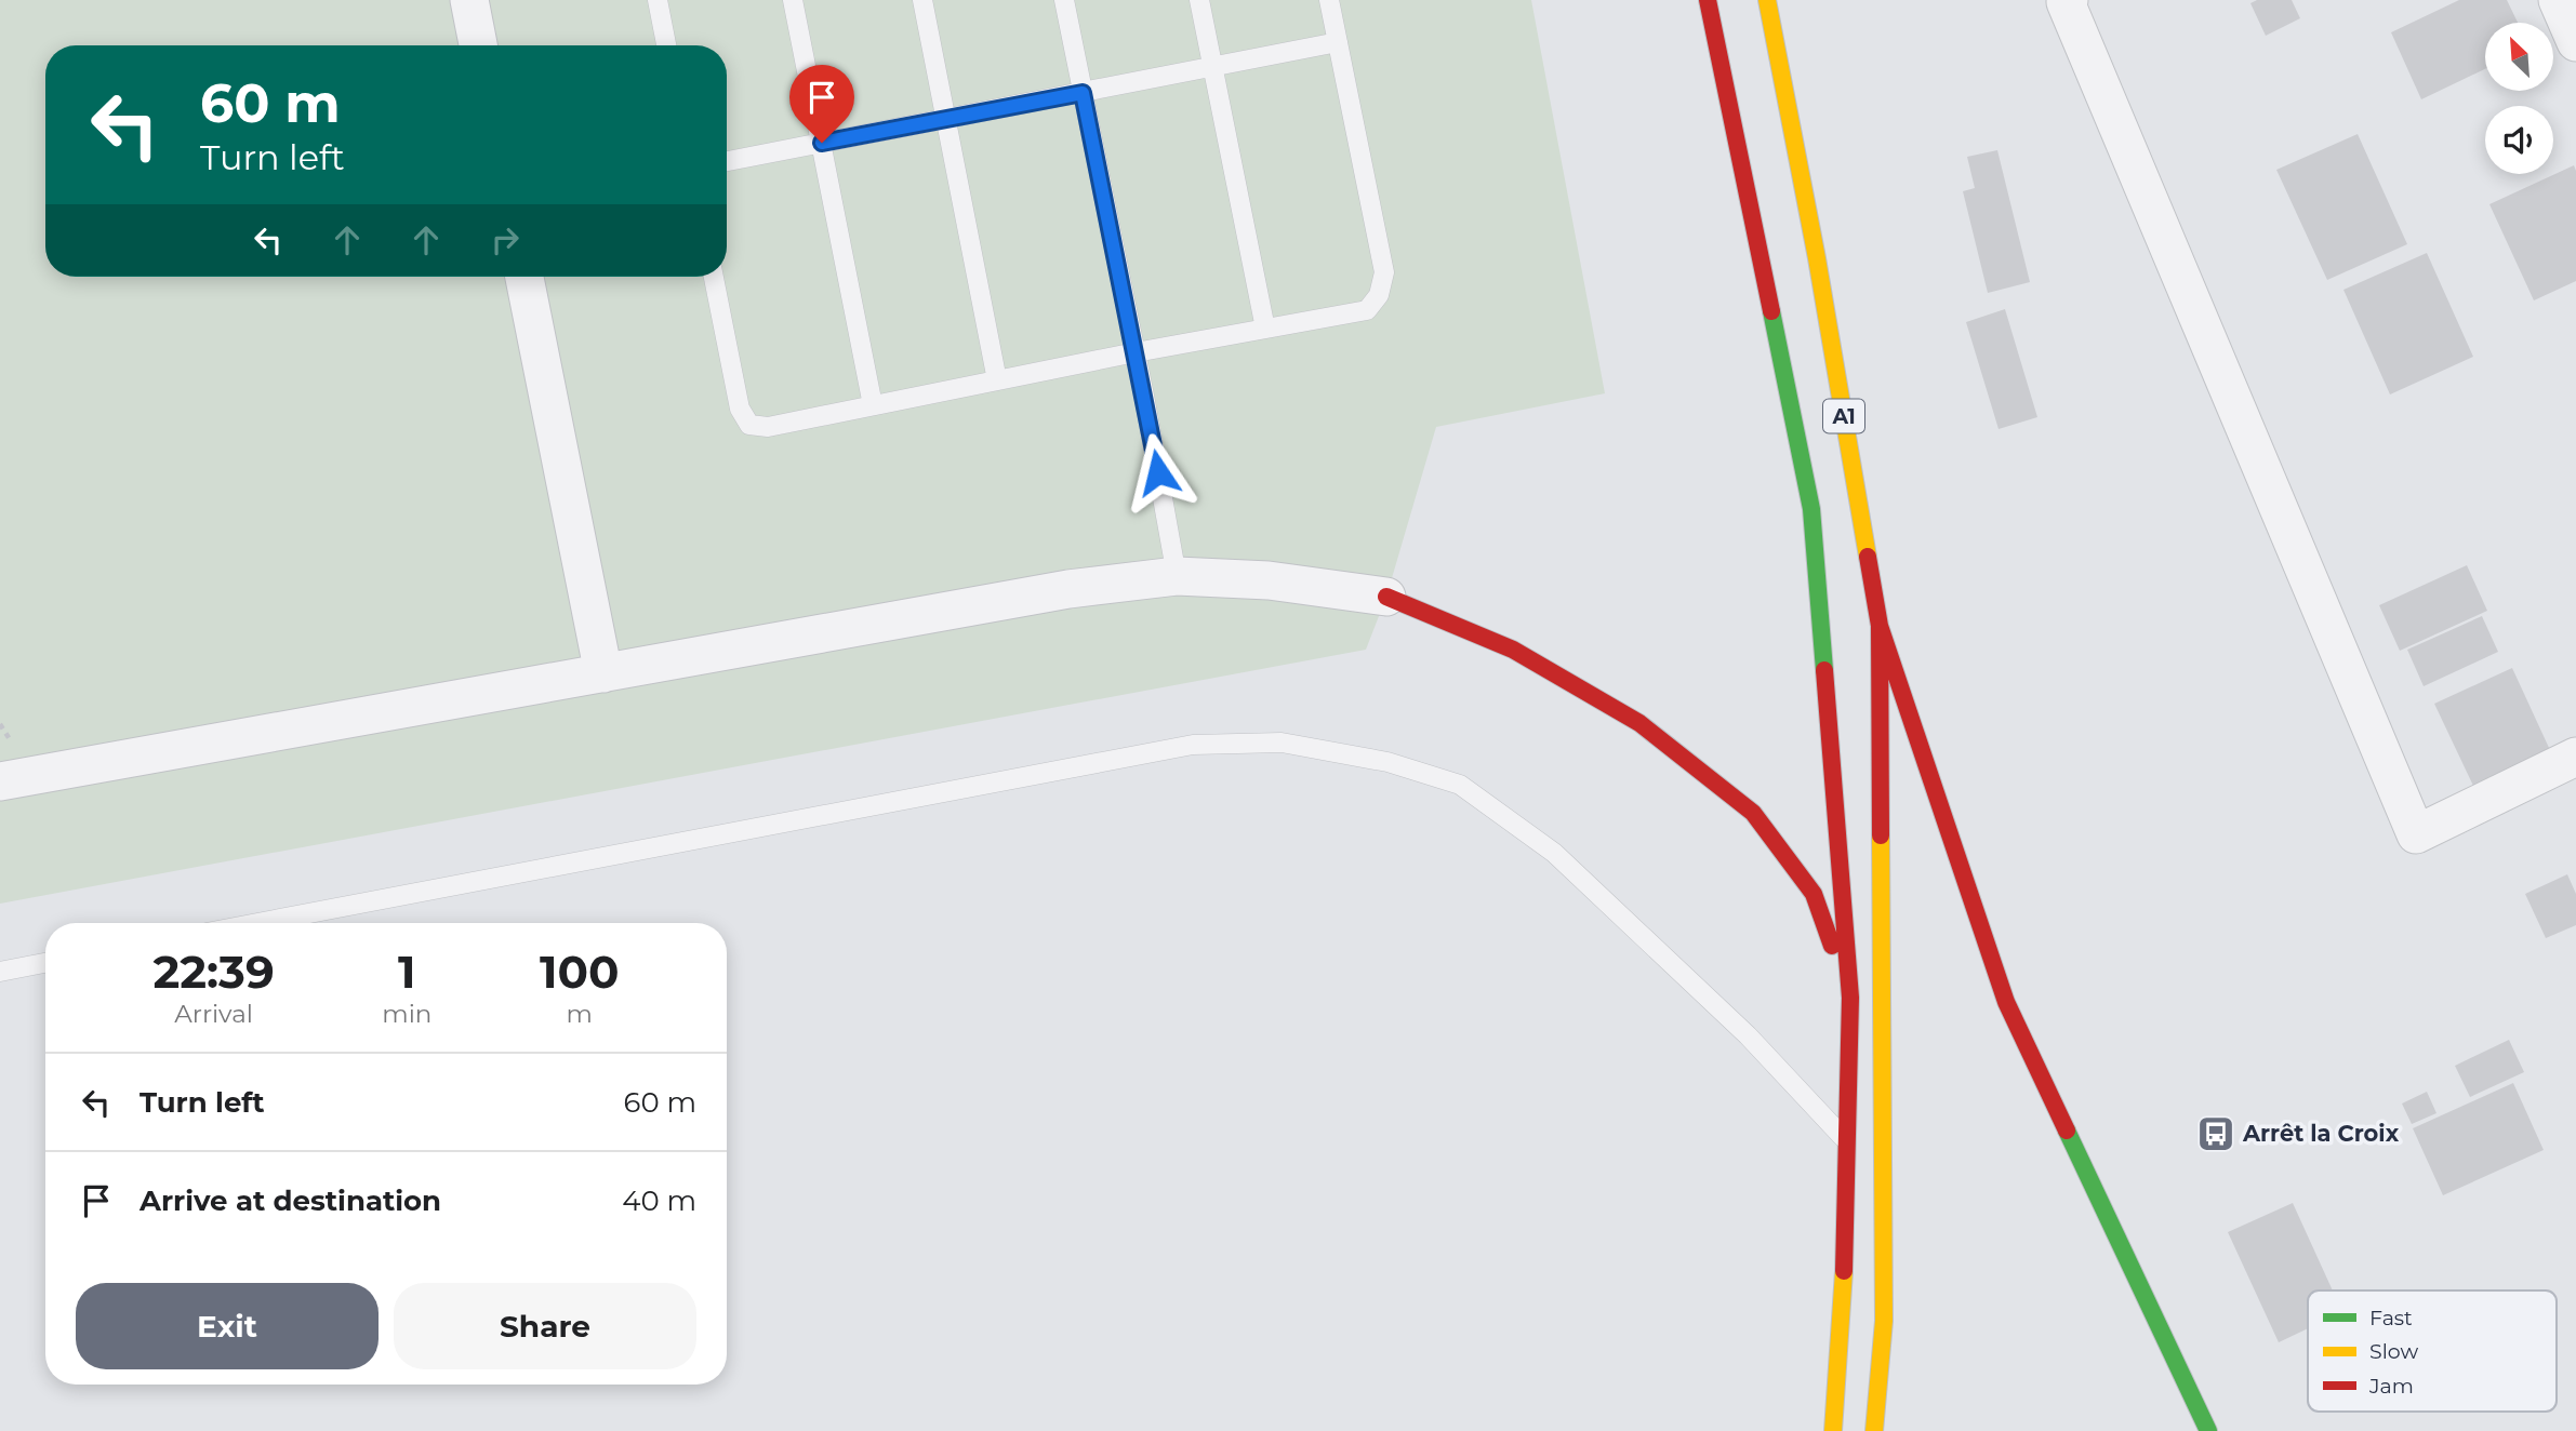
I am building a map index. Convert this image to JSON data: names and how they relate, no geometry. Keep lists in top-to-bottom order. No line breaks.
{"streets":{"main road":["A1"]},"places":{"bus stop":["Arrêt la Croix"]},"legend":["Fast","Slow","Jam"],"north":"top left","page":{"turn":["60 m","Turn left"],"eta":["22:39","Arrival","1","min","100","m"],"list":[{"name":"Turn left","value":"60 m"},{"name":"Arrive at destination","value":"40 m"}],"buttons":["Exit","Share"]}}
